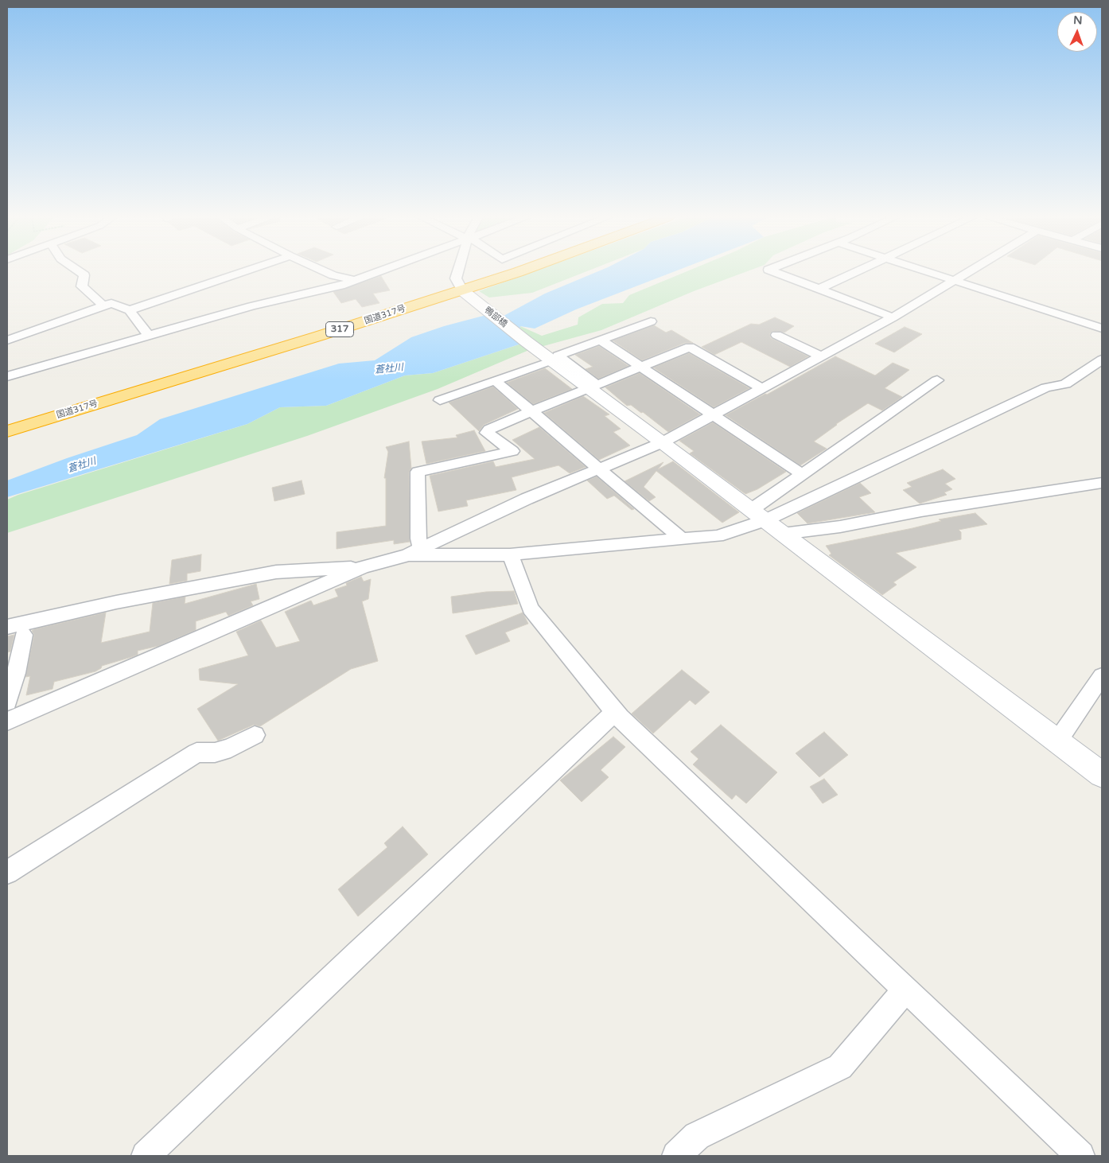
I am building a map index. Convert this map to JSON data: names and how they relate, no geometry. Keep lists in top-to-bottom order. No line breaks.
{"streets":{"highway":["国道317号","317"],"street":["鴨部橋"]},"crossings":[["国道317号","鴨部橋"]],"water":["蒼社川"],"north":"top"}
